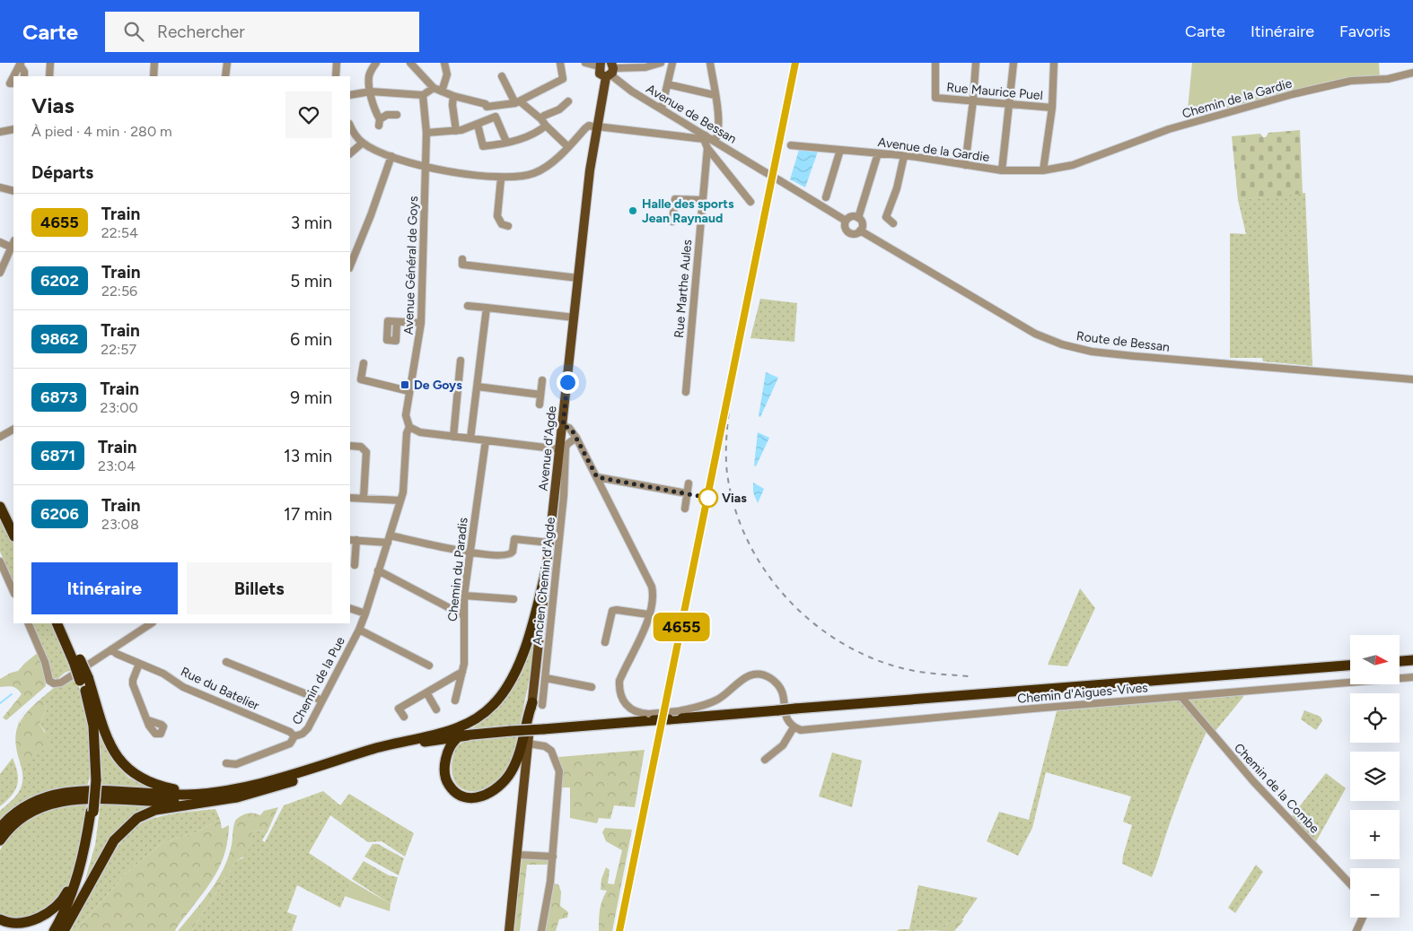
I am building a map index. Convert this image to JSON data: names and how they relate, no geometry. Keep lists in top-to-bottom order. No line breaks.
{"streets":{"main road":["Avenue d'Agde"],"street":["Rue Maurice Puel","Chemin de la Gardie","Avenue de Bessan","Avenue de la Gardie","Avenue Général de Goys","Rue Marthe Aules","Route de Bessan","Chemin du Paradis","Ancien Chemin d'Agde","Chemin de la Pue","Rue du Batelier","Chemin d'Aigues-Vives","Chemin de la Combe"]},"crossings":[["Chemin de la Gardie","Avenue de la Gardie"],["Avenue de Bessan","Rue Marthe Aules"],["Avenue de Bessan","Route de Bessan"],["Avenue de Bessan","Avenue d'Agde"],["Avenue Général de Goys","Chemin de la Pue"],["Avenue d'Agde","Ancien Chemin d'Agde"],["Chemin de la Pue","Rue du Batelier"],["Chemin d'Aigues-Vives","Chemin de la Combe"]],"places":{"other":["Halle des sports Jean Raynaud","Vias"],"transit":["De Goys"]},"north":"right","page":{"header":"Carte","search":"Rechercher","nav":["Carte","Itinéraire","Favoris"],"on_map":"4655","heading":[["Vias","À pied · 4 min · 280 m"],"Départs"],"list":[{"mark":"4655","name":"Train","note":"22:54","value":"3 min"},{"mark":"6202","name":"Train","note":"22:56","value":"5 min"},{"mark":"9862","name":"Train","note":"22:57","value":"6 min"},{"mark":"6873","name":"Train","note":"23:00","value":"9 min"},{"mark":"6871","name":"Train","note":"23:04","value":"13 min"},{"mark":"6206","name":"Train","note":"23:08","value":"17 min"}],"buttons":["Itinéraire","Billets"],"map_buttons":["+","−"]}}
